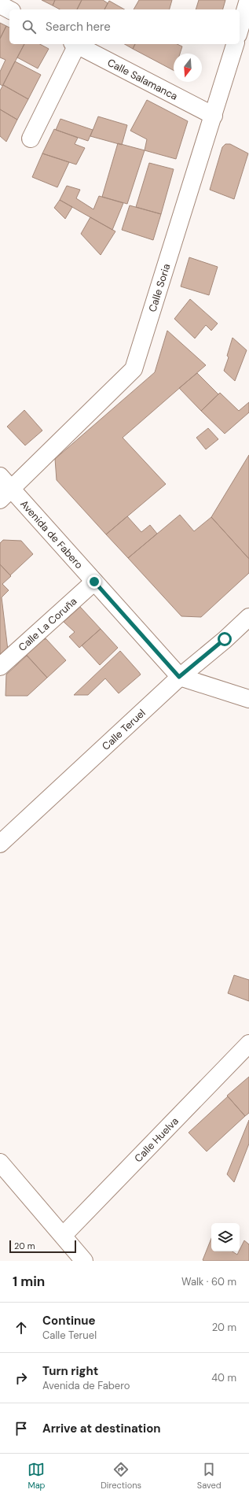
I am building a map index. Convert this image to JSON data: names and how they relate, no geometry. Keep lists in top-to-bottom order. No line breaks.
{"streets":{"street":["Calle Salamanca","Calle Soria","Avenida de Fabero","Calle La Coruña","Calle Teruel","Calle Huelva"]},"crossings":[["Calle Salamanca","Calle Soria"],["Calle Soria","Avenida de Fabero"],["Avenida de Fabero","Calle La Coruña"],["Avenida de Fabero","Calle Teruel"]],"scale_bar":"20 m","north":"bottom","page":{"search":"Search here","scale":"20 m","heading":["1 min","Walk · 60 m"],"list":[["Continue","Calle Teruel","20 m"],["Turn right","Avenida de Fabero","40 m"],"Arrive at destination"],"nav":["Map","Directions","Saved"]}}
